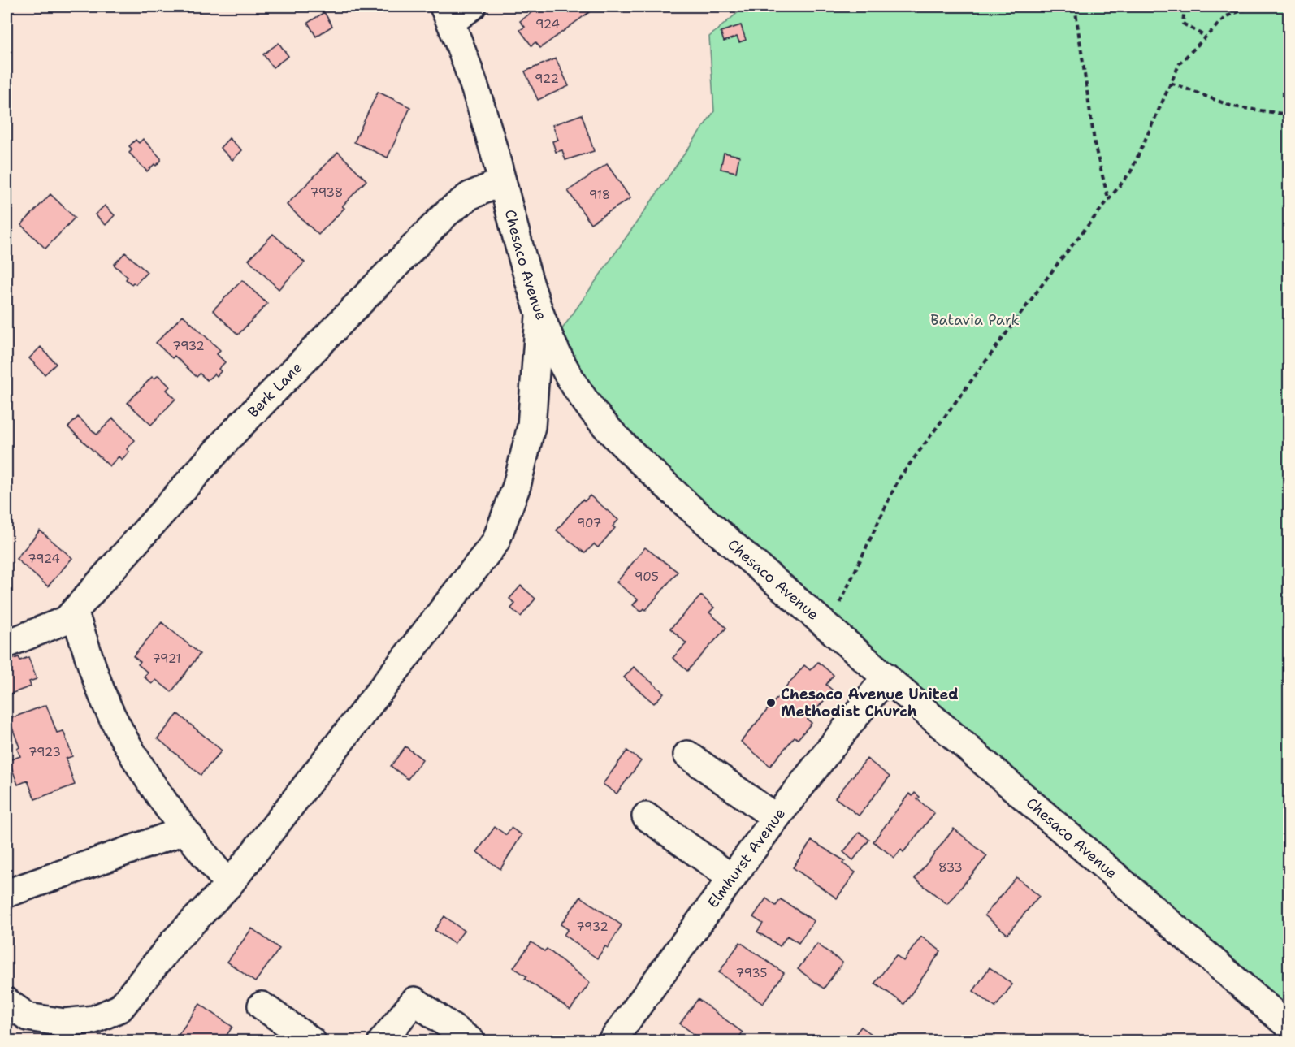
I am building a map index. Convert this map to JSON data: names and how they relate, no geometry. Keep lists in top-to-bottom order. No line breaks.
{"streets":{"street":["Chesaco Avenue","Berk Lane","Elmhurst Avenue"]},"crossings":[["Chesaco Avenue","Berk Lane"],["Chesaco Avenue","Elmhurst Avenue"]],"parks":["Batavia Park"],"places":["Chesaco Avenue United Methodist Church"],"house_numbers":["924","922","7938","918","7932","907","7924","905","7921","7923","833","7932","7935"]}
